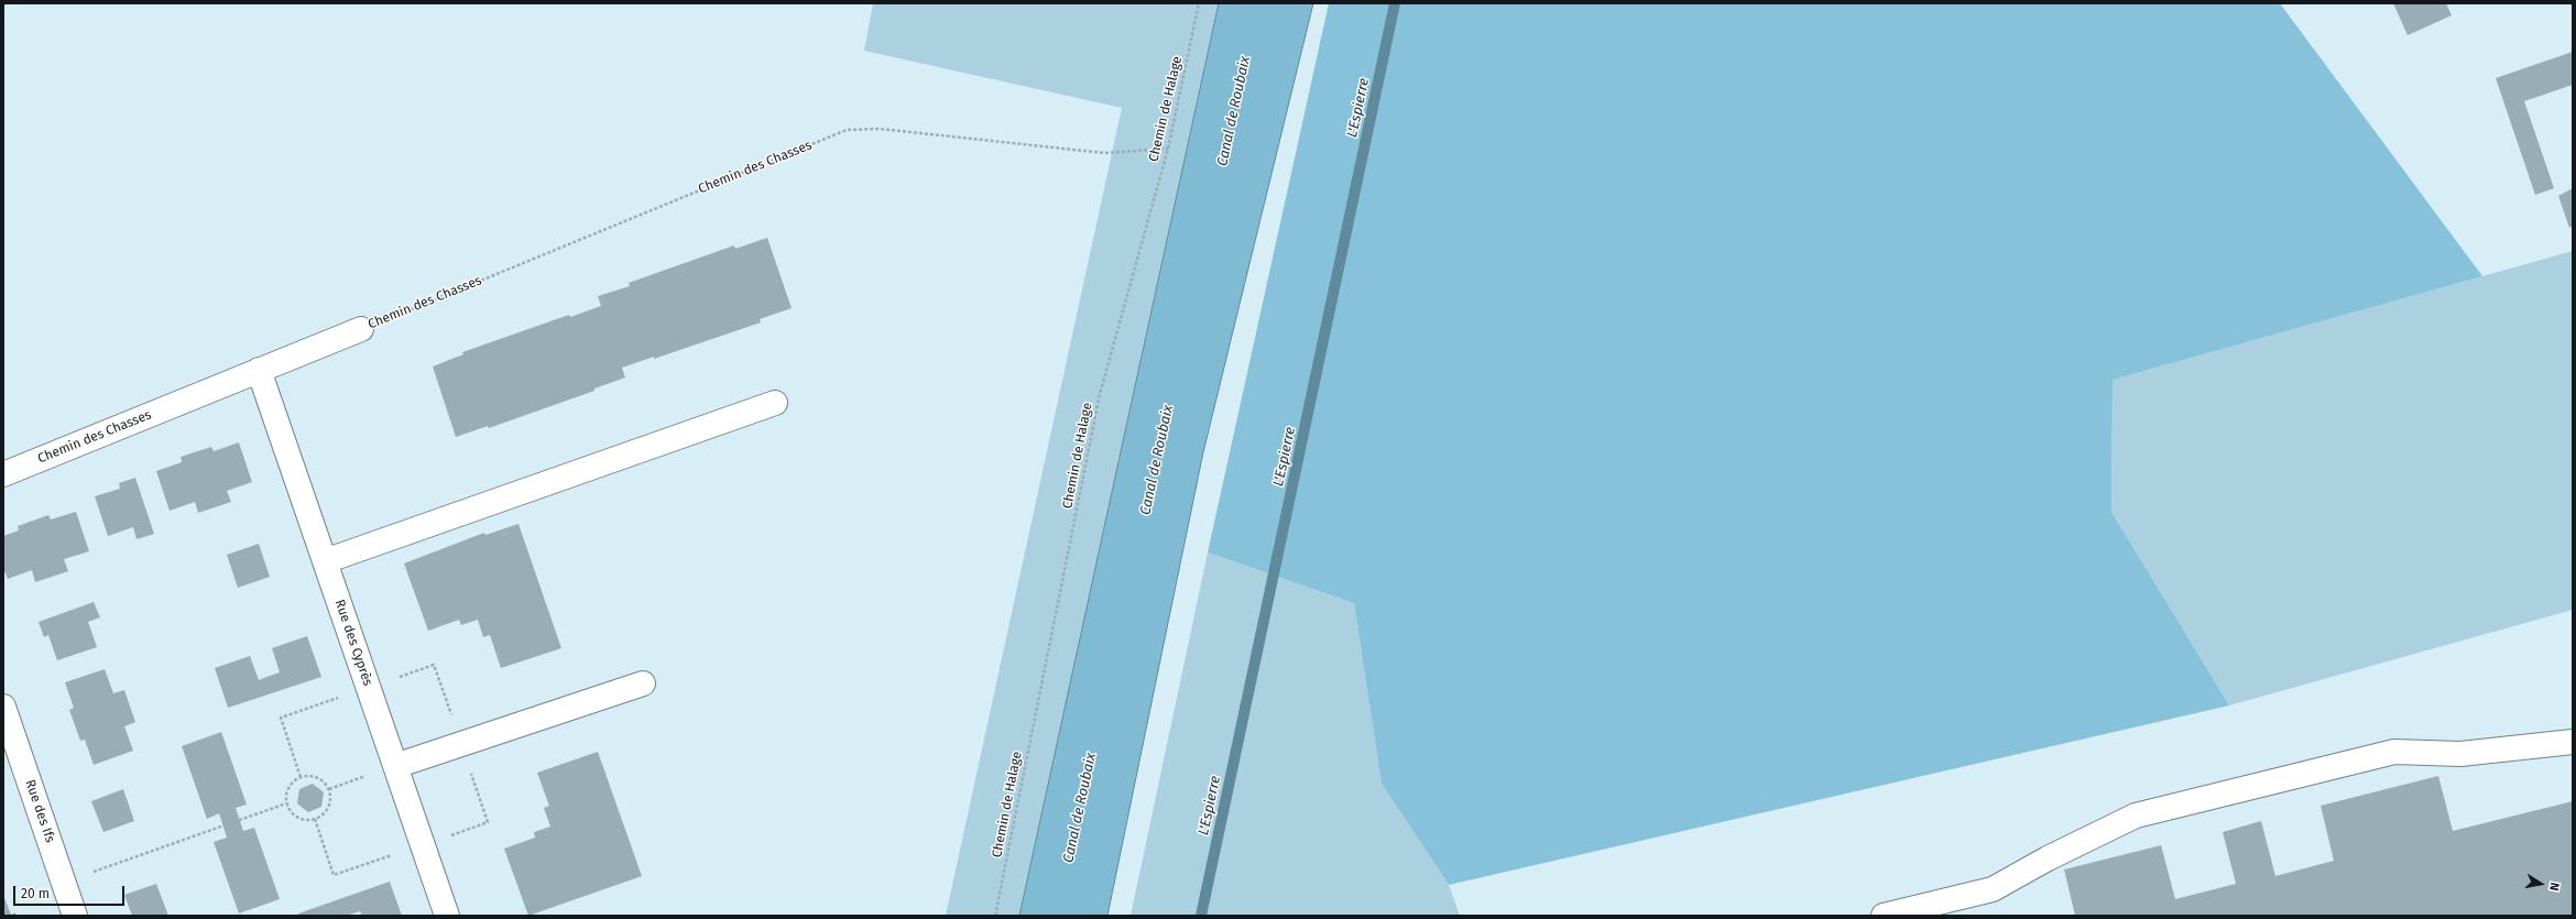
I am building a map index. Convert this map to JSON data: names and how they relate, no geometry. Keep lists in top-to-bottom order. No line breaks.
{"streets":{"street":["Chemin des Chasses","Rue des Cyprès","Rue des Ifs"],"path":["Chemin de Halage"]},"crossings":[["Chemin de Halage","Chemin des Chasses"],["Chemin des Chasses","Rue des Cyprès"]],"water":["L'Espierre","Canal de Roubaix"],"scale_bar":"20 m","north":"right"}
